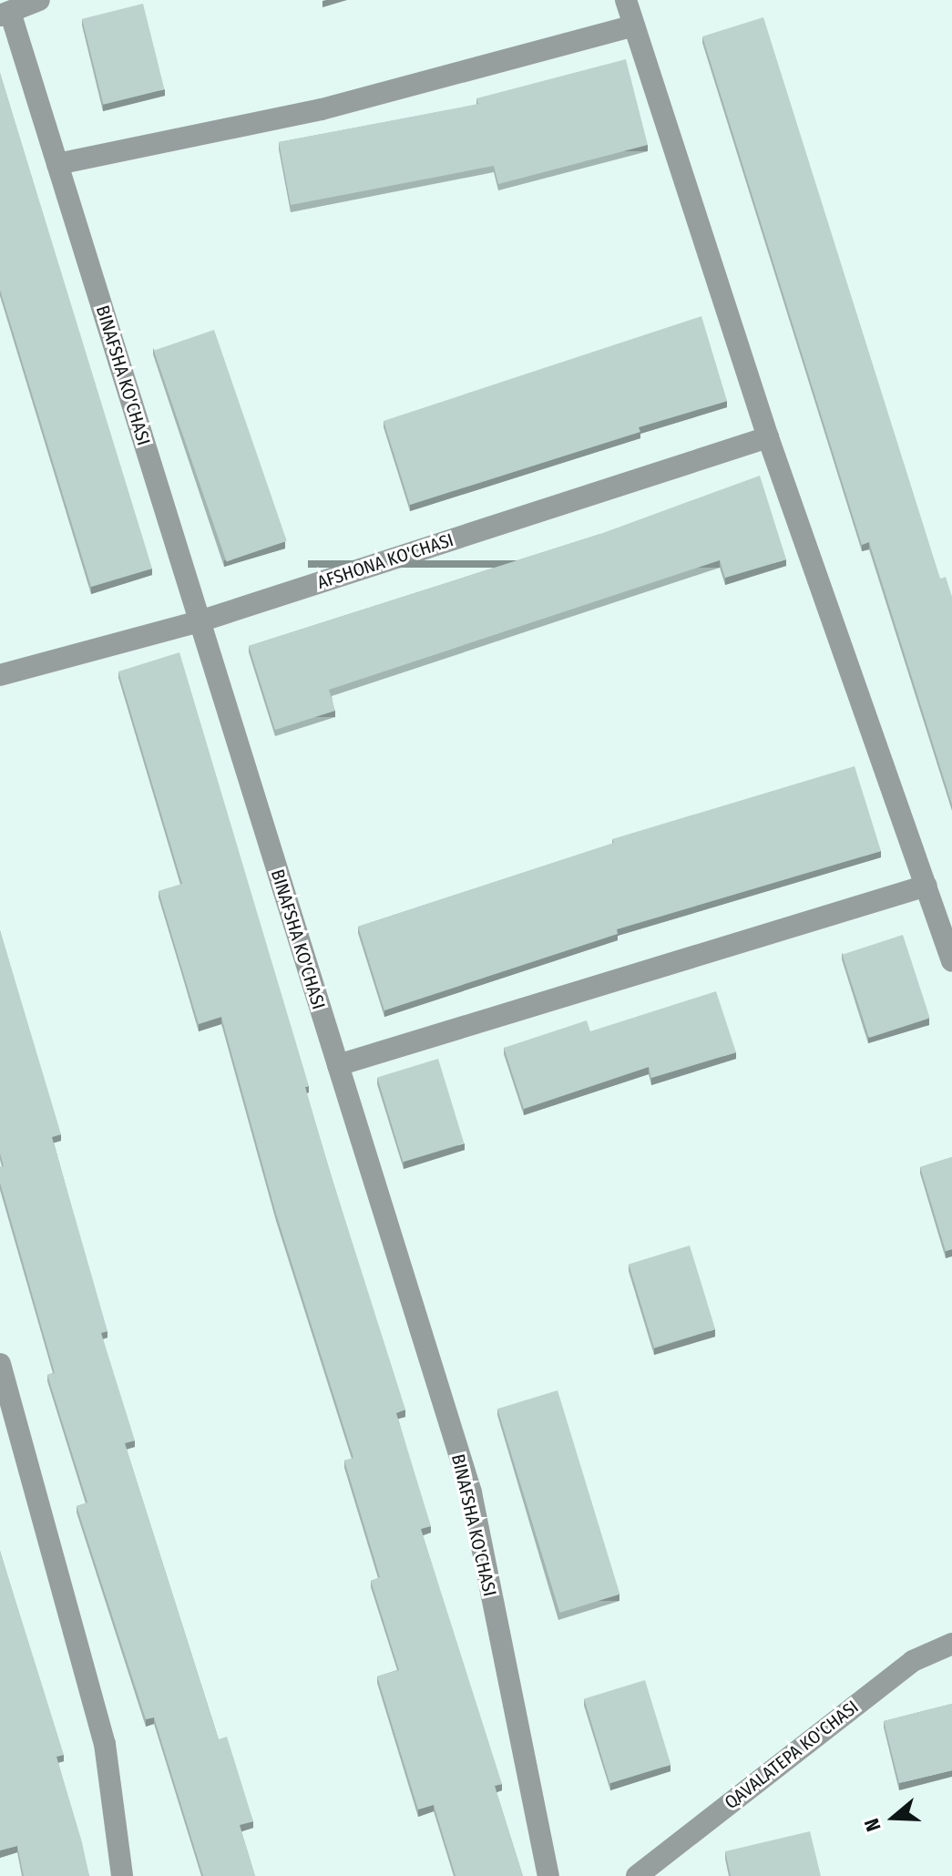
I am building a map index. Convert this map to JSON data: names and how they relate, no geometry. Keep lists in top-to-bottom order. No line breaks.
{"streets":{"street":["BINAFSHA KO'CHASI","AFSHONA KO'CHASI","QAVALATEPA KO'CHASI"]},"crossings":[["BINAFSHA KO'CHASI","AFSHONA KO'CHASI"]],"north":"left"}
